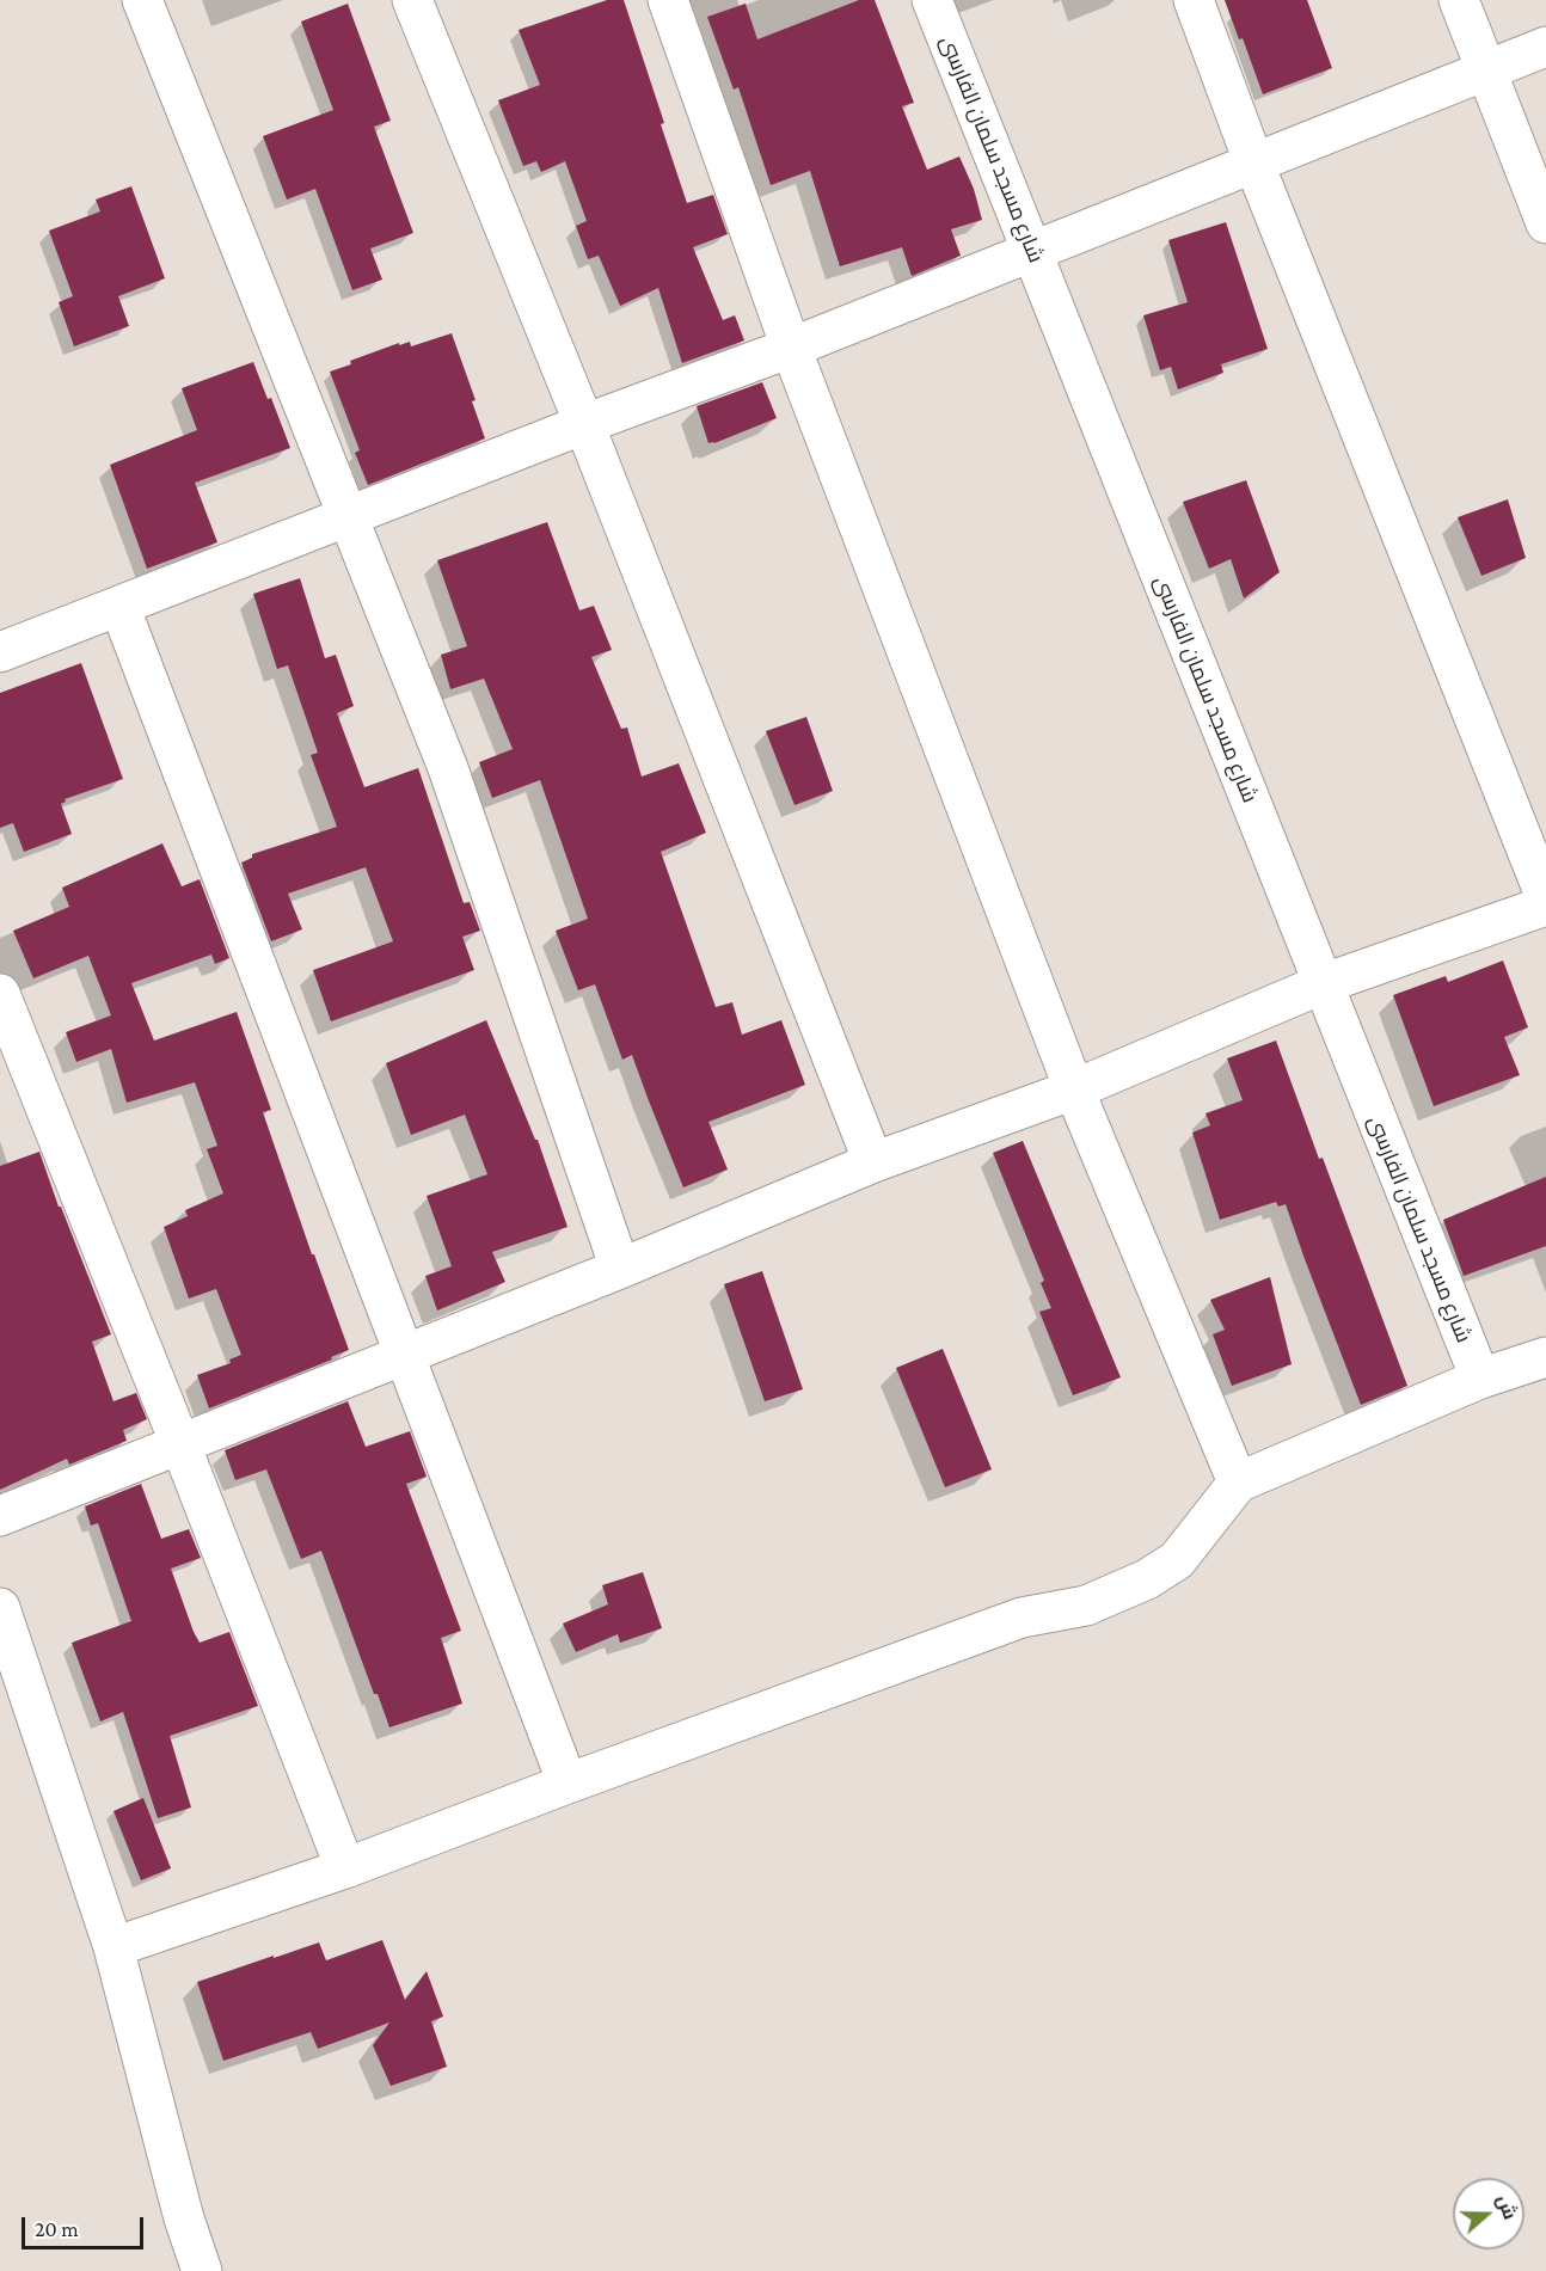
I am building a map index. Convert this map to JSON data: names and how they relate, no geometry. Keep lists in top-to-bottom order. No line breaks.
{"streets":{"street":["شارع مسجد سلمان الفارسى"]},"scale_bar":"20 m","north":"right"}
